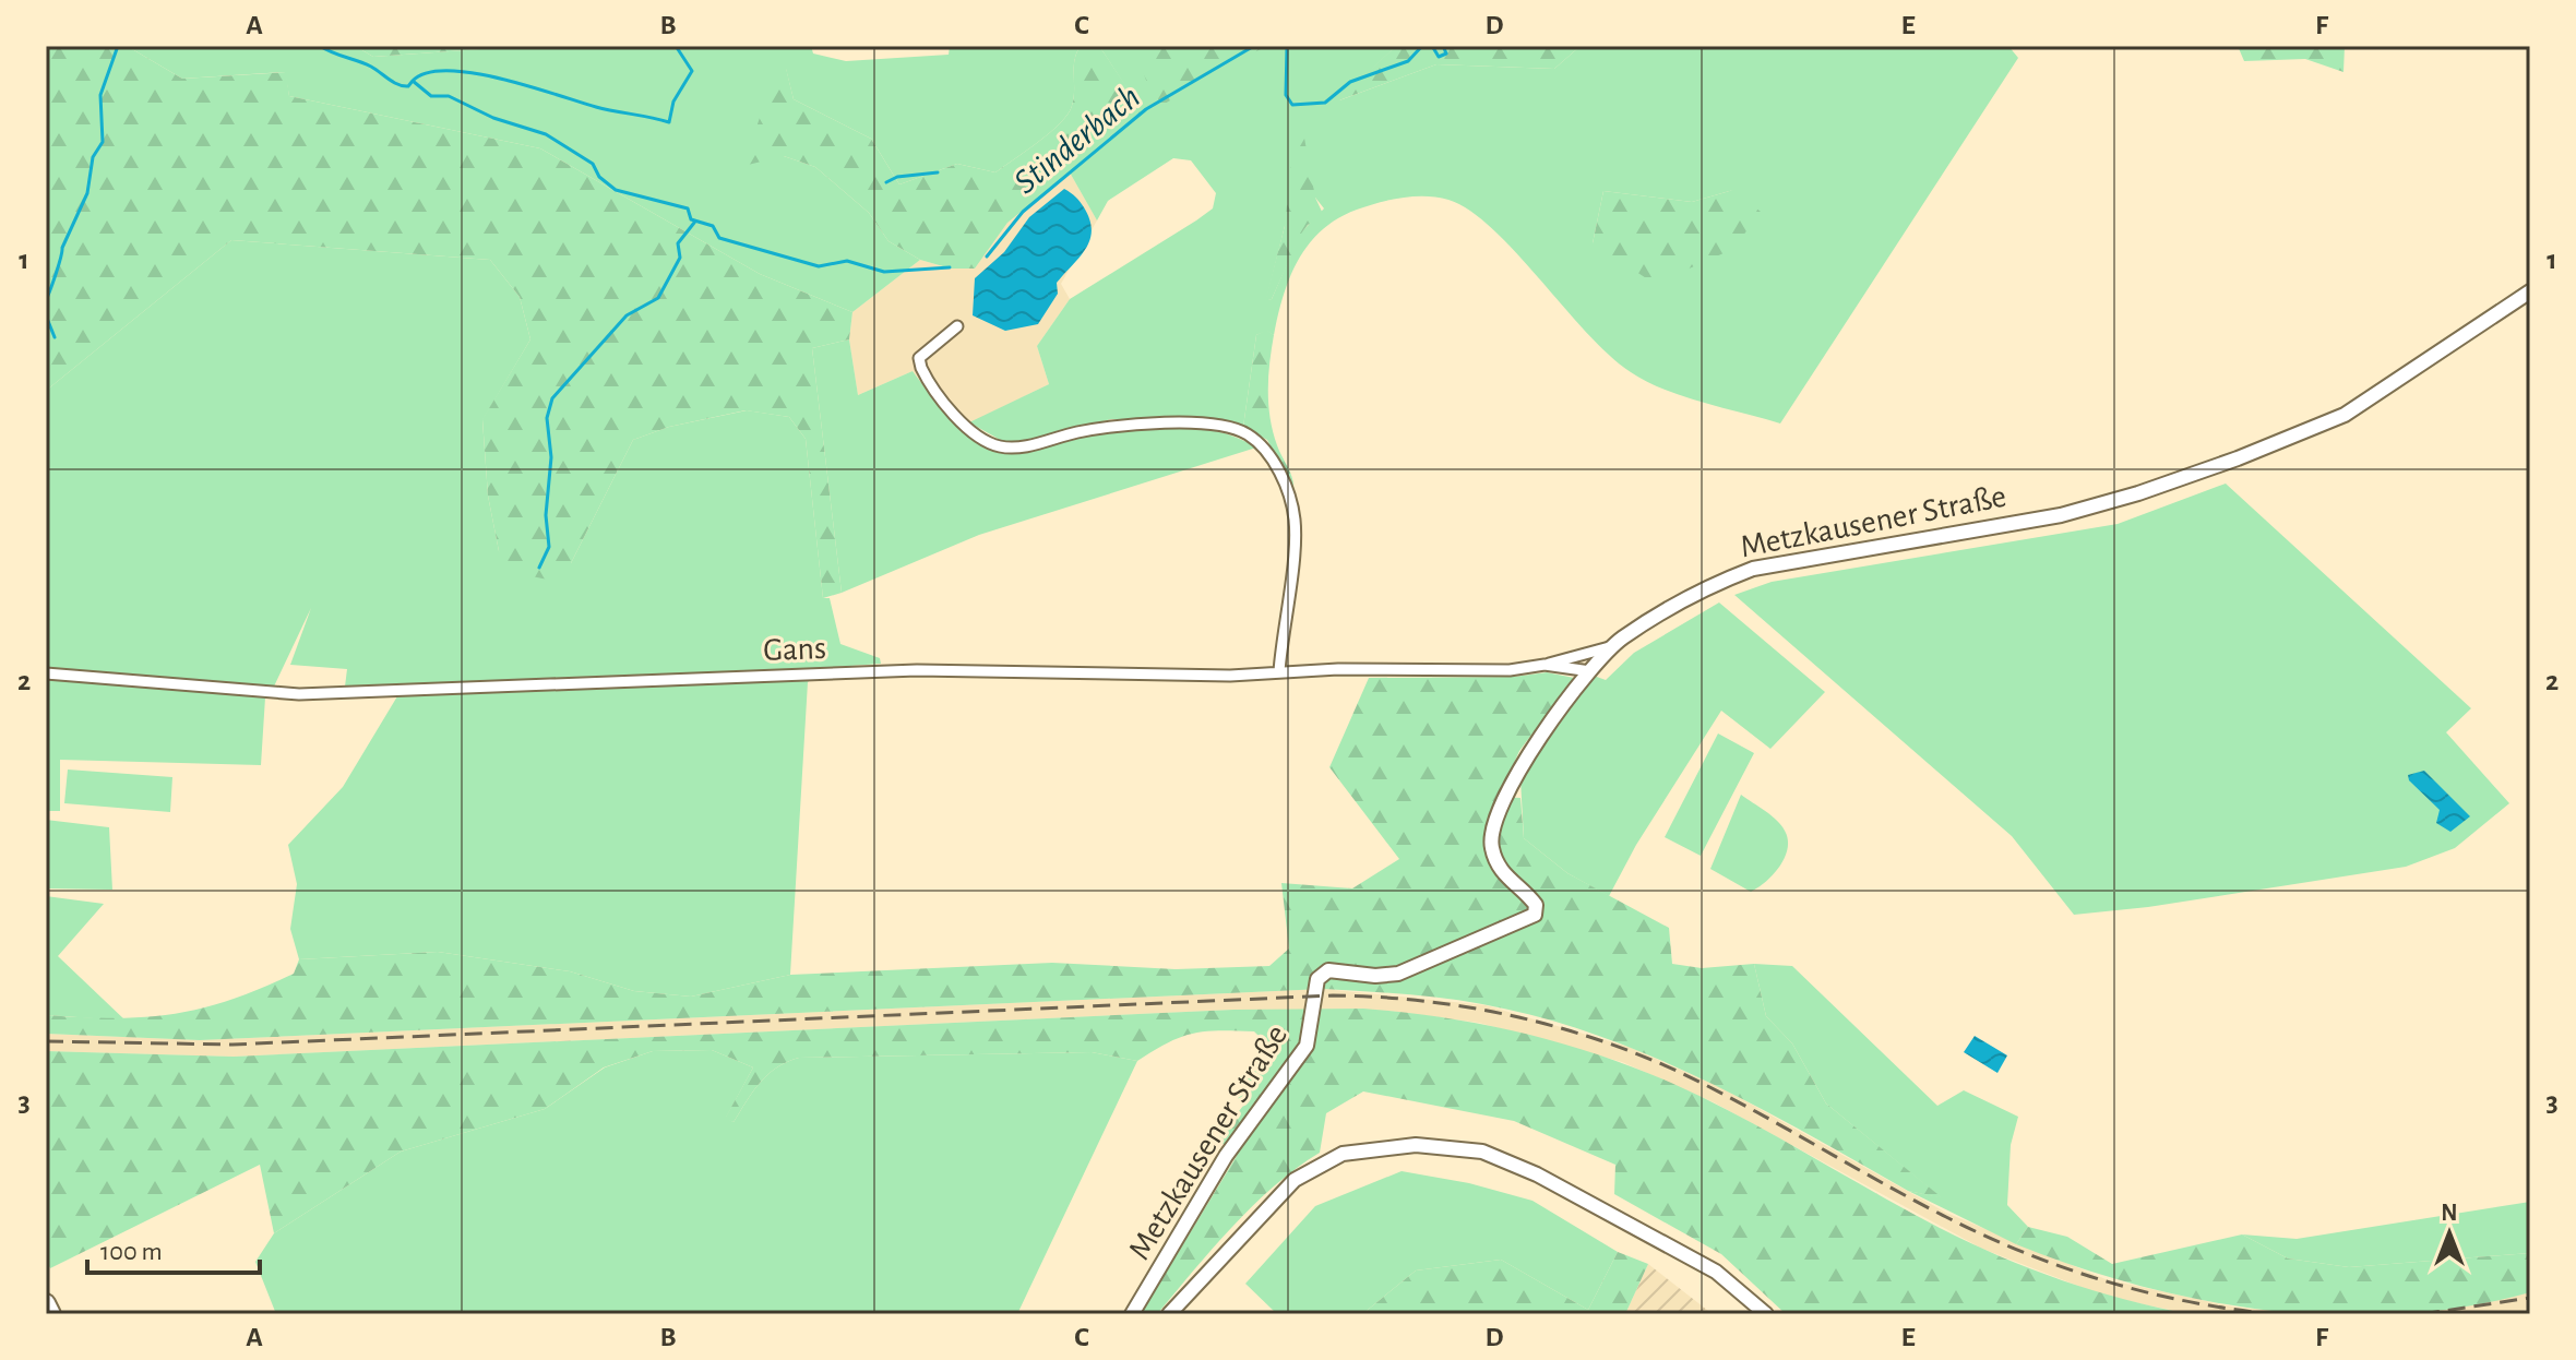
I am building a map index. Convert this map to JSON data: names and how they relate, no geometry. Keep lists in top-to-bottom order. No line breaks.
{"streets":{"street":["Metzkausener Straße","Gans"]},"crossings":[["Metzkausener Straße","Gans"]],"water":["Stinderbach"],"scale_bar":"100 m","north":"top","grid":{"columns":["A","B","C","D","E","F"],"rows":["1","2","3"]}}
